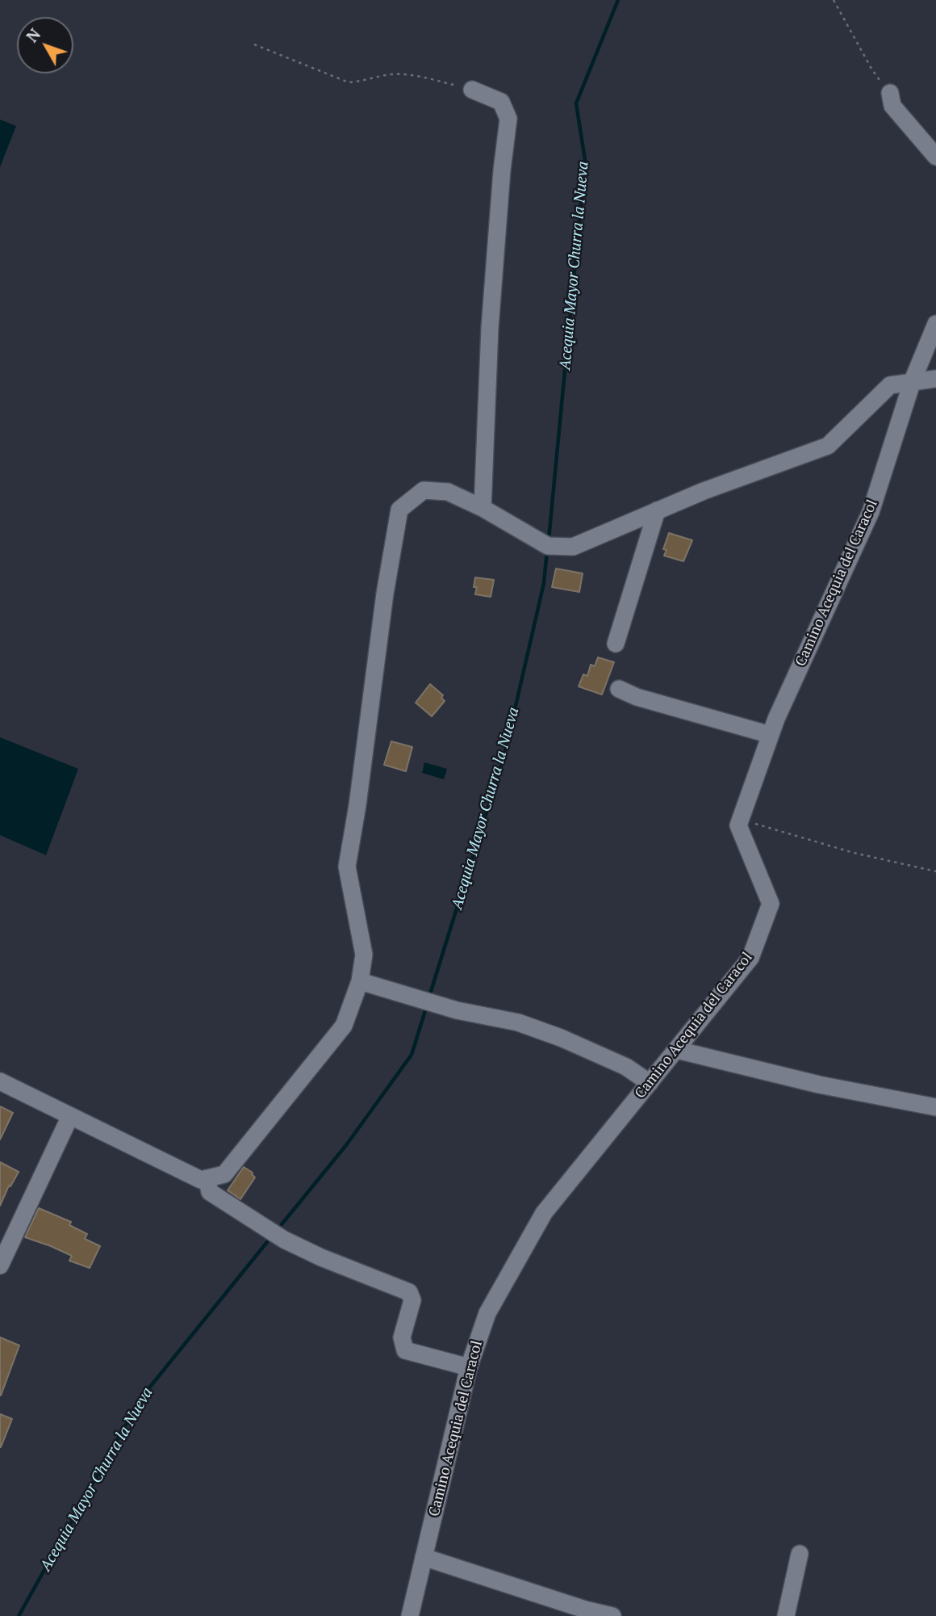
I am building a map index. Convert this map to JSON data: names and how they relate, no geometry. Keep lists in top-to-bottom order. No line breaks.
{"streets":{"street":["Camino Acequia del Caracol"]},"water":["Acequia Mayor Churra la Nueva"],"north":"top left"}
